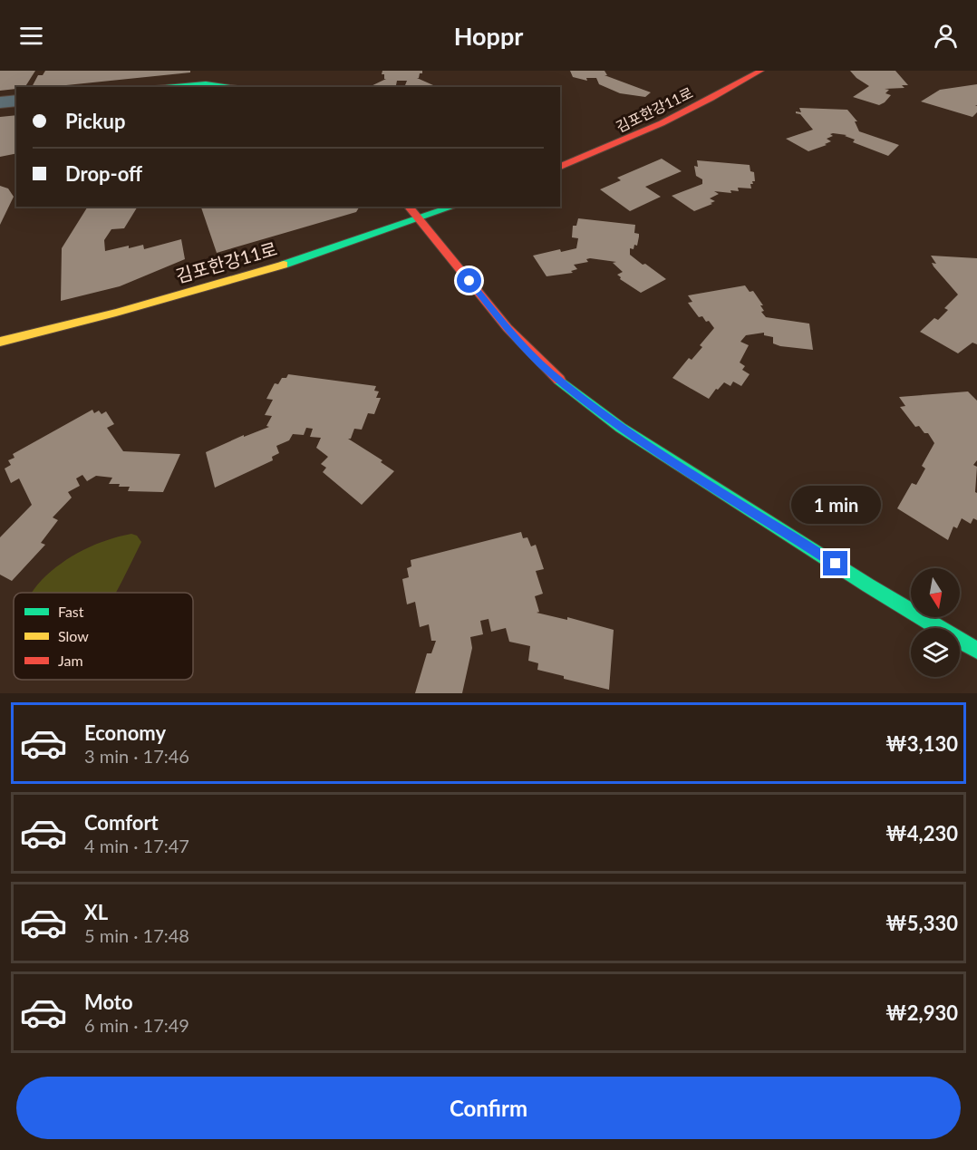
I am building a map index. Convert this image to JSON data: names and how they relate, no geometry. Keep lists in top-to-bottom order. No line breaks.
{"streets":{"street":["김포한강11로"]},"legend":["Fast","Slow","Jam"],"north":"bottom","page":{"header":"Hoppr","banner":["Pickup","Drop-off"],"bubble":"1 min","list":[{"name":"Economy","note":"3 min · 17:46","value":"₩3,130"},{"name":"Comfort","note":"4 min · 17:47","value":"₩4,230"},{"name":"XL","note":"5 min · 17:48","value":"₩5,330"},{"name":"Moto","note":"6 min · 17:49","value":"₩2,930"}],"buttons":"Confirm"}}
